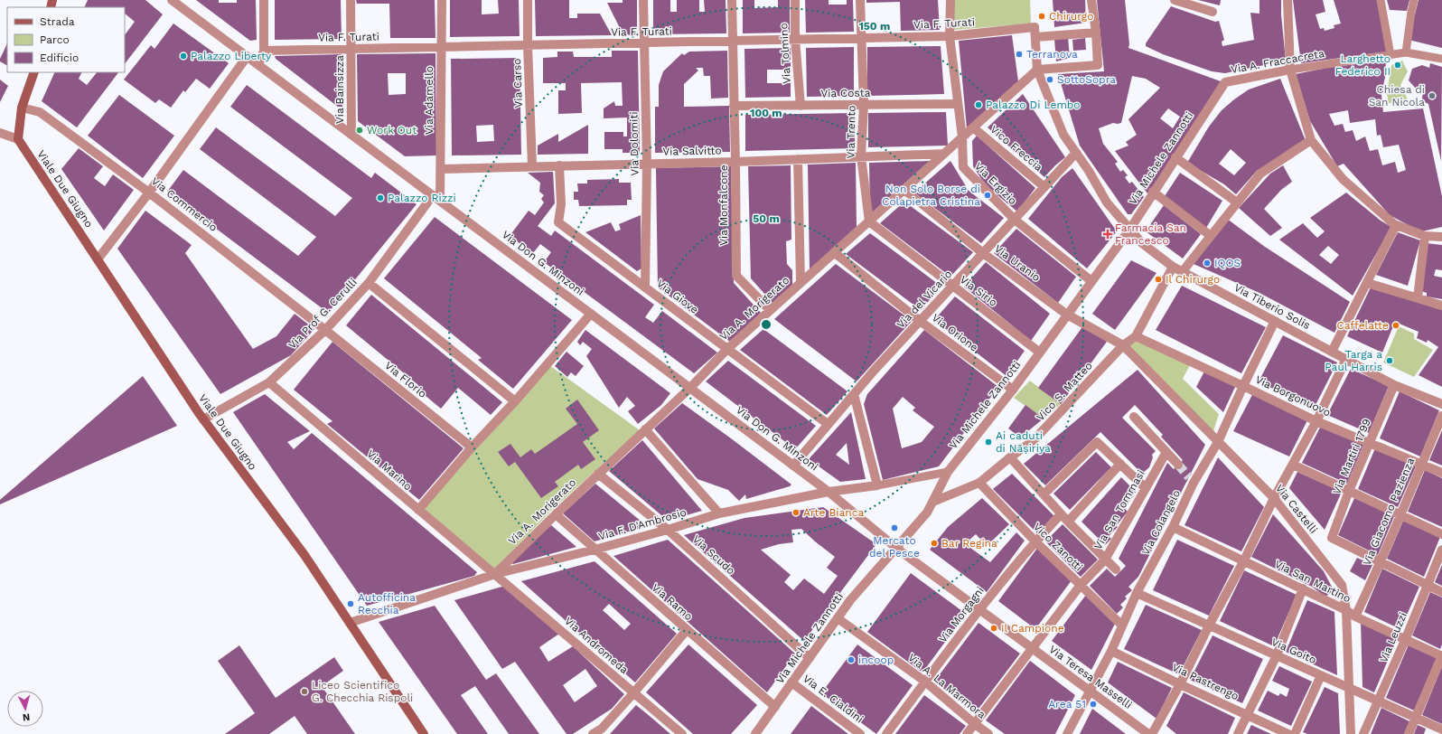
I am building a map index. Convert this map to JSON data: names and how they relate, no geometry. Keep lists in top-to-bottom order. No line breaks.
{"streets":{"main road":["Viale Due Giugno"],"street":["Via F. Turati","Via Tolmino","Via A. Fraccacreta","Via Carso","Via Bainsizza","Via Costa","Via Adamello","Via Trento","Via Dolomiti","Vico Freccia","Via Salvitto","Via Michele Zannotti","Via Ergizio","Via Commercio","Via Monfalcone","Via Don G. Minzoni","Via Uranio","Via Sirio","Via Giove","Via del Vicario","Via Tiberio Solis","Via A. Morigerato","Via Prof G. Cerulli","Via Orione","Via Florio","Vico S. Matteo","Via Borgonuovo","Via Martiri 1799","Via Marino","Via Castelli","Via San Tommasi","Via Giacomo Pazienza","Via Colangelo","Via F. D'Ambrosio","Vico Zanotti","Via Scudo","Via San Martino","Via Ramo","Via Morgagni","Via Leuzzi","Via Andromeda","Via Goito","Via Teresa Masselli","Via Pastrengo","Via A. La Marmora","Via E. Cialdini"]},"crossings":[["Via F. Turati","Via Tolmino"],["Via F. Turati","Via Carso"],["Via F. Turati","Via Bainsizza"],["Via F. Turati","Via Adamello"],["Via F. Turati","Via Trento"],["Via F. Turati","Via Dolomiti"],["Via F. Turati","Via Ergizio"],["Via F. Turati","Via Monfalcone"],["Via F. Turati","Via Tiberio Solis"],["Via Tolmino","Via Costa"],["Via A. Fraccacreta","Via Michele Zannotti"],["Via Carso","Via Salvitto"],["Via Bainsizza","Via Don G. Minzoni"],["Via Costa","Via Trento"],["Via Costa","Via Ergizio"],["Via Costa","Via Monfalcone"],["Via Adamello","Via Salvitto"],["Via Adamello","Via Don G. Minzoni"],["Via Adamello","Via Prof G. Cerulli"],["Via Trento","Via Salvitto"],["Via Trento","Via Sirio"],["Via Trento","Via A. Morigerato"],["Via Dolomiti","Via Salvitto"],["Via Dolomiti","Via Giove"],["Vico Freccia","Via del Vicario"],["Vico Freccia","Via A. Morigerato"],["Via Salvitto","Via Monfalcone"],["Via Salvitto","Via Giove"],["Via Salvitto","Via A. Morigerato"],["Via Michele Zannotti","Via Ergizio"],["Via Michele Zannotti","Via Don G. Minzoni"],["Via Michele Zannotti","Via Uranio"],["Via Michele Zannotti","Via Sirio"],["Via Michele Zannotti","Via Tiberio Solis"],["Via Michele Zannotti","Via Orione"],["Via Michele Zannotti","Vico S. Matteo"],["Via Michele Zannotti","Via F. D'Ambrosio"],["Via Michele Zannotti","Via Scudo"],["Via Michele Zannotti","Via Ramo"],["Via Michele Zannotti","Via Teresa Masselli"],["Via Michele Zannotti","Via A. La Marmora"],["Via Michele Zannotti","Via E. Cialdini"],["Via Ergizio","Via del Vicario"],["Via Ergizio","Via A. Morigerato"],["Viale Due Giugno","Via Prof G. Cerulli"],["Viale Due Giugno","Via F. D'Ambrosio"],["Via Commercio","Via Prof G. Cerulli"],["Via Commercio","Via Florio"],["Via Monfalcone","Via A. Morigerato"],["Via Don G. Minzoni","Via del Vicario"],["Via Don G. Minzoni","Via A. Morigerato"],["Via Don G. Minzoni","Via Prof G. Cerulli"],["Via Don G. Minzoni","Via F. D'Ambrosio"],["Via Don G. Minzoni","Via Teresa Masselli"],["Via Uranio","Via del Vicario"],["Via Uranio","Via A. Morigerato"],["Via Uranio","Vico S. Matteo"],["Via Uranio","Via Castelli"],["Via Sirio","Via del Vicario"],["Via Sirio","Via A. Morigerato"],["Via Giove","Via del Vicario"],["Via Giove","Via A. Morigerato"],["Via del Vicario","Via Tiberio Solis"],["Via del Vicario","Via Orione"],["Via Tiberio Solis","Via A. Morigerato"],["Via Tiberio Solis","Via Martiri 1799"],["Via Tiberio Solis","Via Colangelo"],["Via A. Morigerato","Via Orione"],["Via A. Morigerato","Via Marino"],["Via A. Morigerato","Via F. D'Ambrosio"],["Via A. Morigerato","Via Scudo"],["Via A. Morigerato","Via Ramo"],["Via A. Morigerato","Via Andromeda"],["Via Prof G. Cerulli","Via Florio"],["Via Prof G. Cerulli","Via Marino"],["Vico S. Matteo","Via Borgonuovo"],["Vico S. Matteo","Via Castelli"],["Vico S. Matteo","Vico Zanotti"],["Via Borgonuovo","Via Martiri 1799"],["Via Borgonuovo","Via Giacomo Pazienza"],["Via Borgonuovo","Via Colangelo"],["Via Martiri 1799","Via Giacomo Pazienza"],["Via Marino","Via F. D'Ambrosio"],["Via Marino","Via Andromeda"],["Via Castelli","Via Colangelo"],["Via Castelli","Via San Martino"],["Via Castelli","Via Goito"],["Via San Tommasi","Vico Zanotti"],["Via San Tommasi","Via Teresa Masselli"],["Via San Tommasi","Via A. La Marmora"],["Via Giacomo Pazienza","Via San Martino"],["Via Colangelo","Vico Zanotti"],["Via Colangelo","Via San Martino"],["Via Colangelo","Via Goito"],["Via Colangelo","Via Teresa Masselli"],["Via Colangelo","Via Pastrengo"],["Via F. D'Ambrosio","Via Scudo"],["Via F. D'Ambrosio","Via Ramo"],["Via F. D'Ambrosio","Via Andromeda"],["Vico Zanotti","Via Morgagni"],["Via San Martino","Via Leuzzi"],["Via Morgagni","Via Teresa Masselli"],["Via Morgagni","Via A. La Marmora"],["Via Leuzzi","Via Goito"]],"places":{"other":["Chirurgo","Terranova","Palazzo Liberty","Larghetto Federico II","SottoSopra","Chiesa di San Nicola","Palazzo Di Lembo","Work Out","Non Solo Borse di Colapietra Cristina","Palazzo Rizzi","IQOS","Il Chirurgo","Caffelatte","Targa a Paul Harris","Ai caduti di Nāṣiriya","Arte Bianca","Mercato del Pesce","Bar Regina","Autofficina Recchia","Il Campione","incoop","Liceo Scientifico G. Checchia Rispoli","Area 51"],"health":["Farmacia San Francesco"]},"legend":["Strada","Parco","Edificio"],"north":"bottom","rings":["150 m","100 m","50 m"]}
